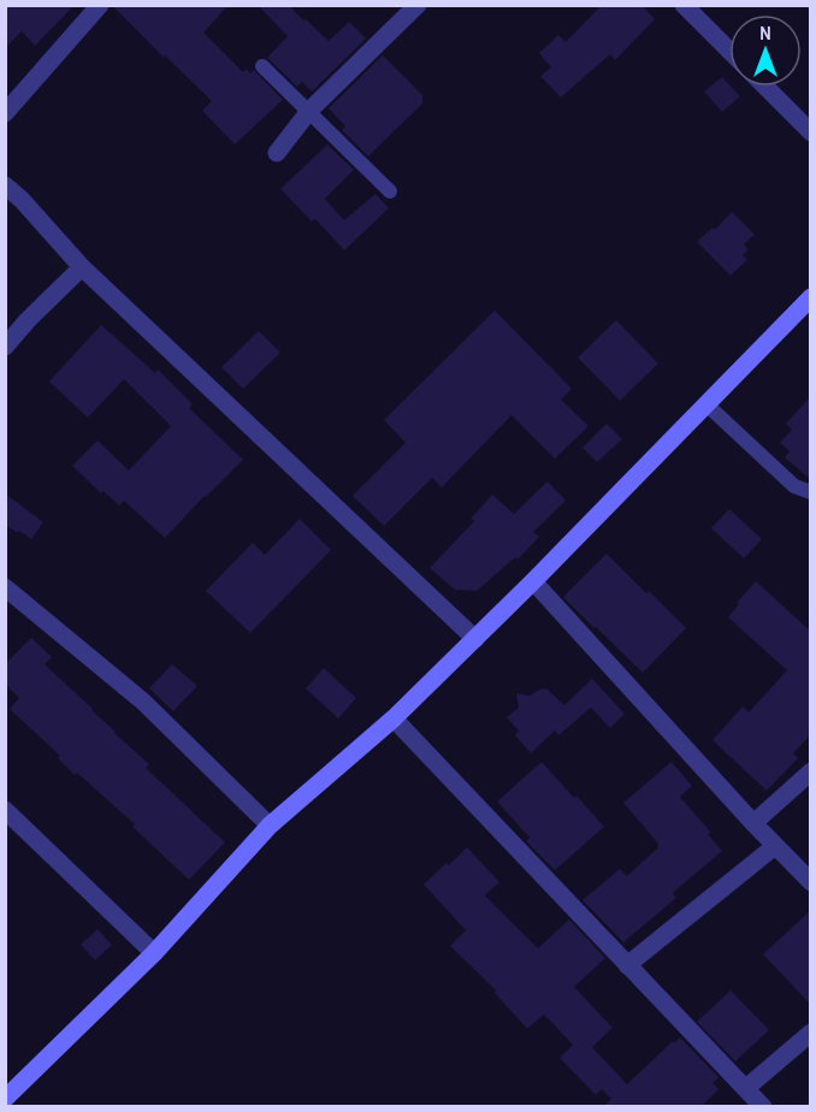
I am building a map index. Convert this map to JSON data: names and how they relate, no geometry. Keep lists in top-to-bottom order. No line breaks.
{"north":"top"}
